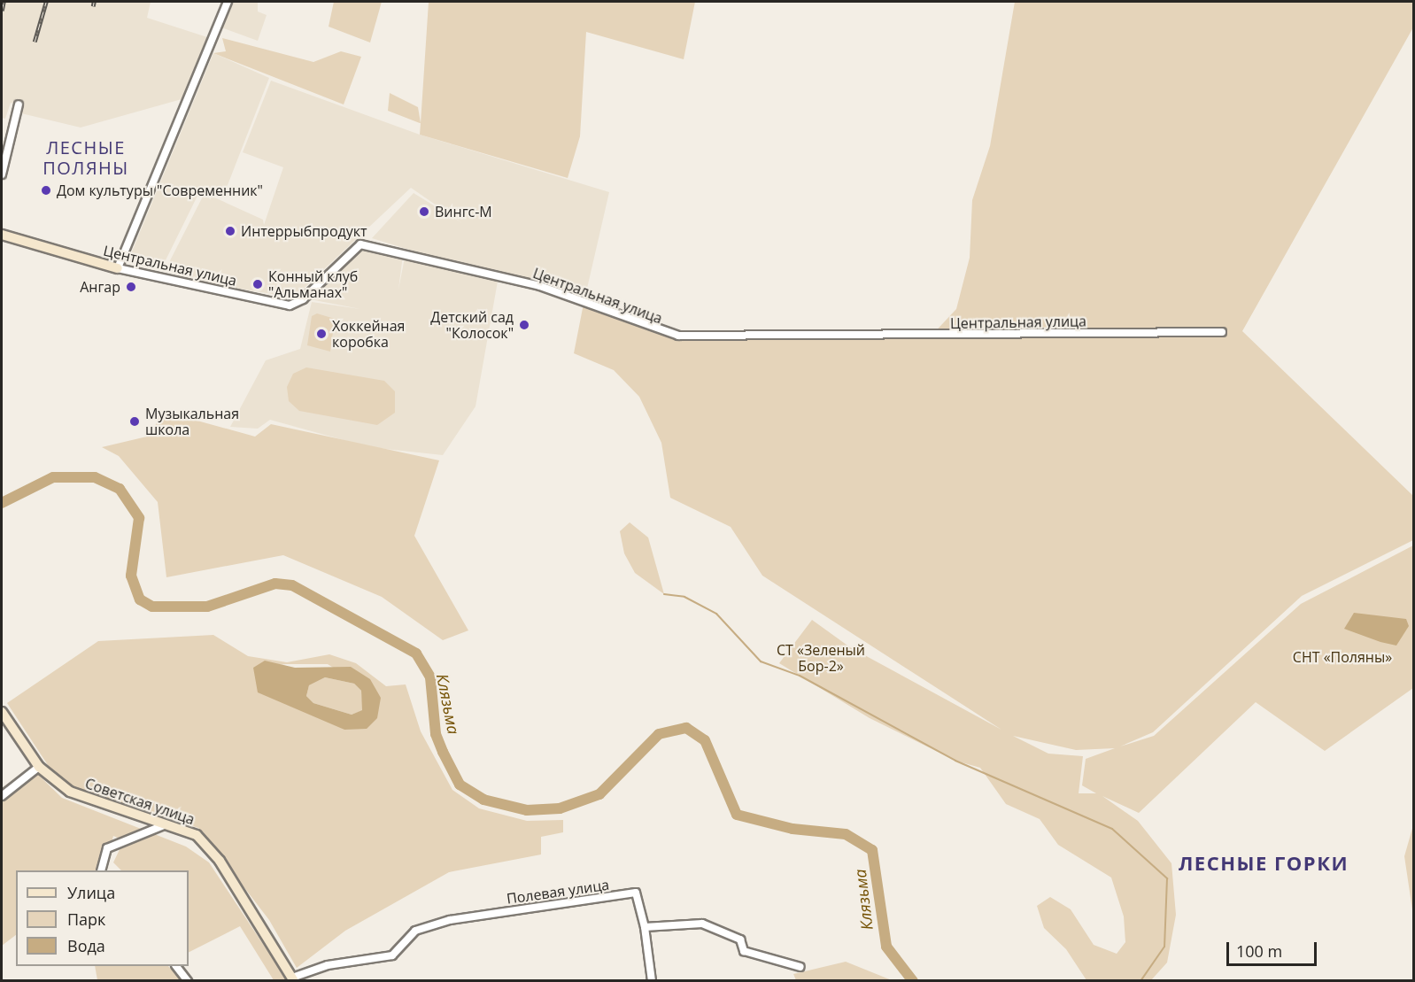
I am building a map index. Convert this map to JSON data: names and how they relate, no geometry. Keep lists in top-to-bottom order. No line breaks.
{"streets":{"main road":["Центральная улица","Советская улица"],"street":["Полевая улица"]},"crossings":[["Советская улица","Полевая улица"]],"districts":["ЛЕСНЫЕ ПОЛЯНЫ","ЛЕСНЫЕ ГОРКИ"],"water":["Клязьма"],"parks":["СТ «Зеленый Бор-2»","СНТ «Поляны»"],"places":["Дом культуры \"Современник\"","Вингс-М","Интеррыбпродукт","Конный клуб \"Альманах\"","Ангар","Детский сад \"Колосок\"","Хоккейная коробка","Музыкальная школа"],"legend":["Улица","Парк","Вода"],"scale_bar":"100 m"}
